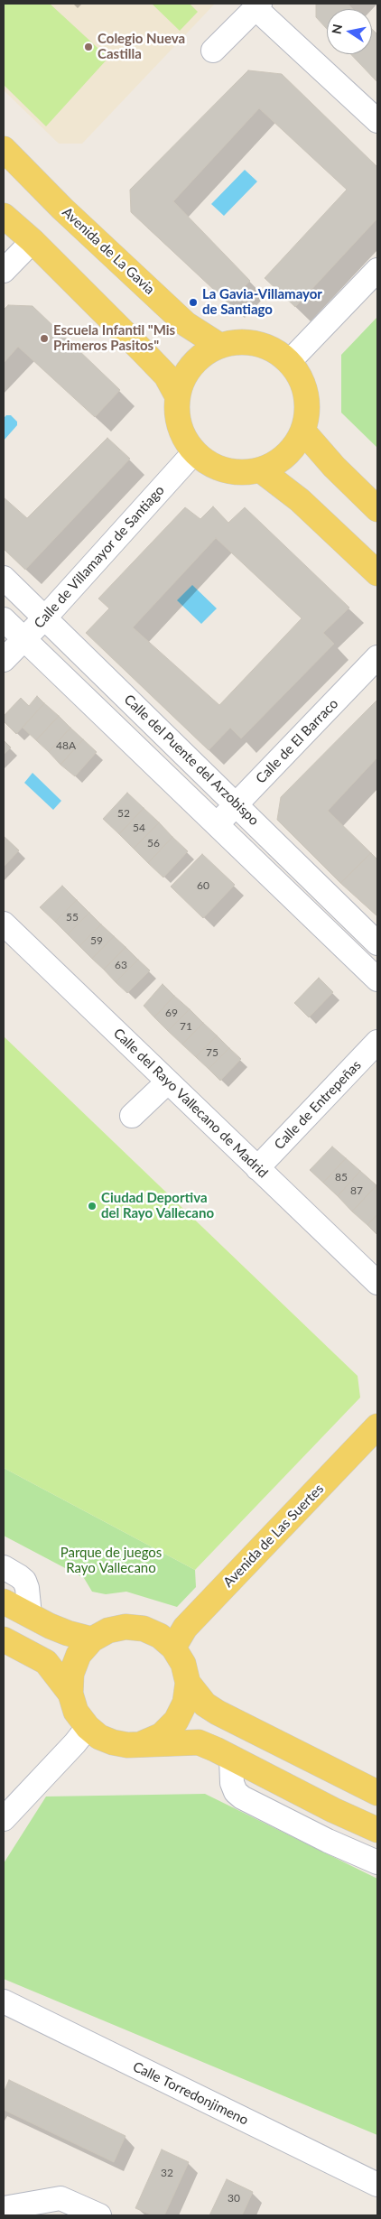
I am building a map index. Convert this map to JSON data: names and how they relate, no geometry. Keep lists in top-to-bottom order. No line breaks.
{"streets":{"main road":["Avenida de La Gavia","Avenida de Las Suertes"],"street":["Calle de Villamayor de Santiago","Calle de El Barraco","Calle del Puente del Arzobispo","Calle del Rayo Vallecano de Madrid","Calle de Entrepeñas","Calle Torredonjimeno"]},"crossings":[["Avenida de La Gavia","Calle de Villamayor de Santiago"],["Calle de Villamayor de Santiago","Calle del Puente del Arzobispo"],["Calle de El Barraco","Calle del Puente del Arzobispo"],["Calle del Rayo Vallecano de Madrid","Calle de Entrepeñas"]],"parks":["Parque de juegos Rayo Vallecano"],"places":["Colegio Nueva Castilla","La Gavia-Villamayor de Santiago","Escuela Infantil \"Mis Primeros Pasitos\"","Ciudad Deportiva del Rayo Vallecano"],"house_numbers":["48A","52","54","56","60","55","59","63","69","71","75","85","87","32","30"],"north":"left"}
